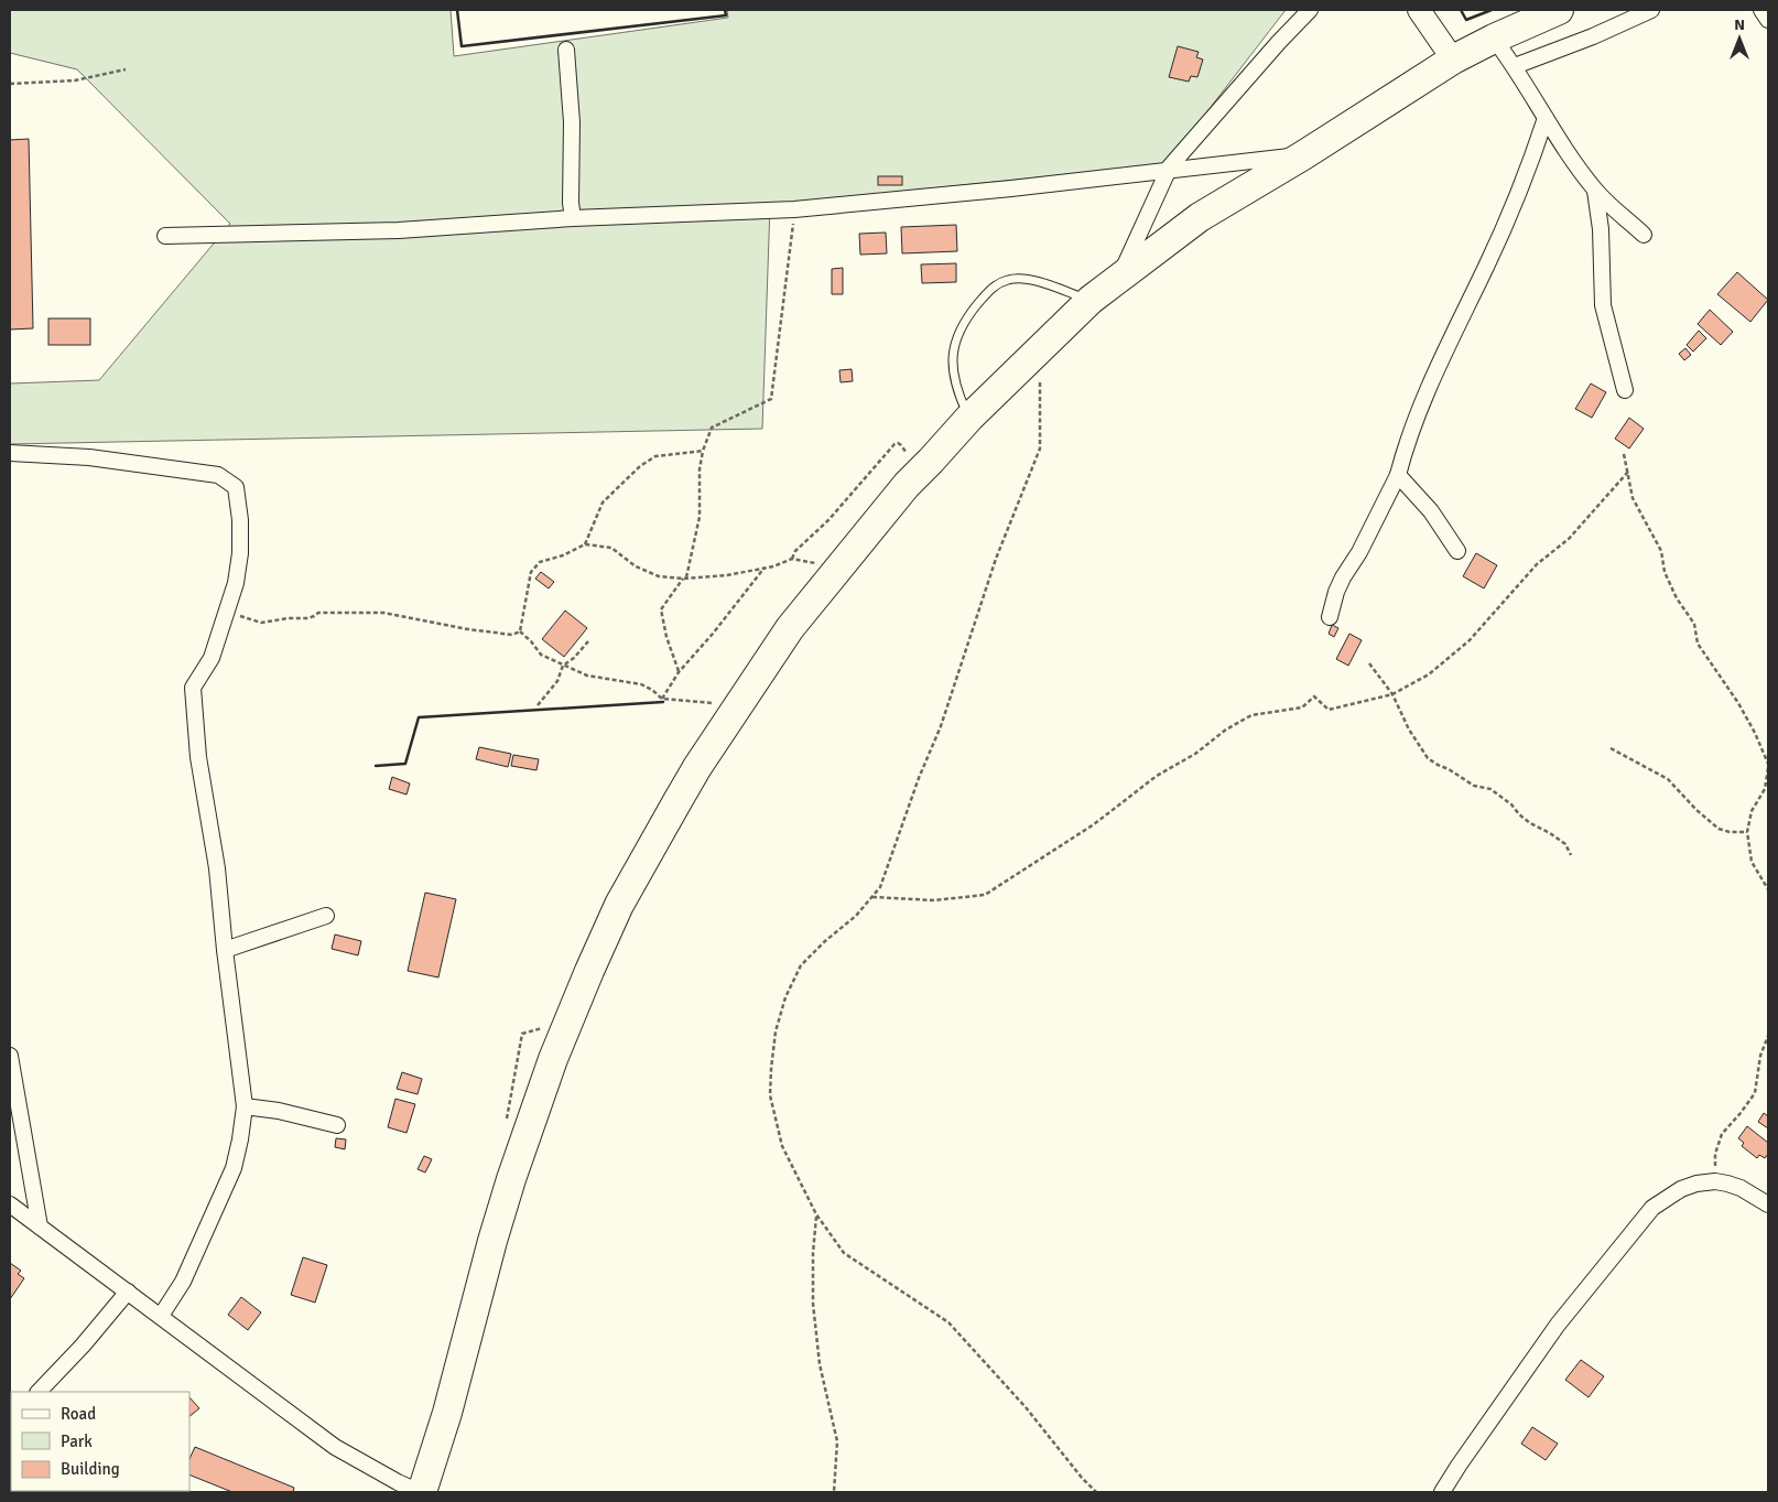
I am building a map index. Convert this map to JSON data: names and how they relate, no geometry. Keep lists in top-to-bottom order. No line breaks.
{"legend":["Road","Park","Building"],"north":"top"}
